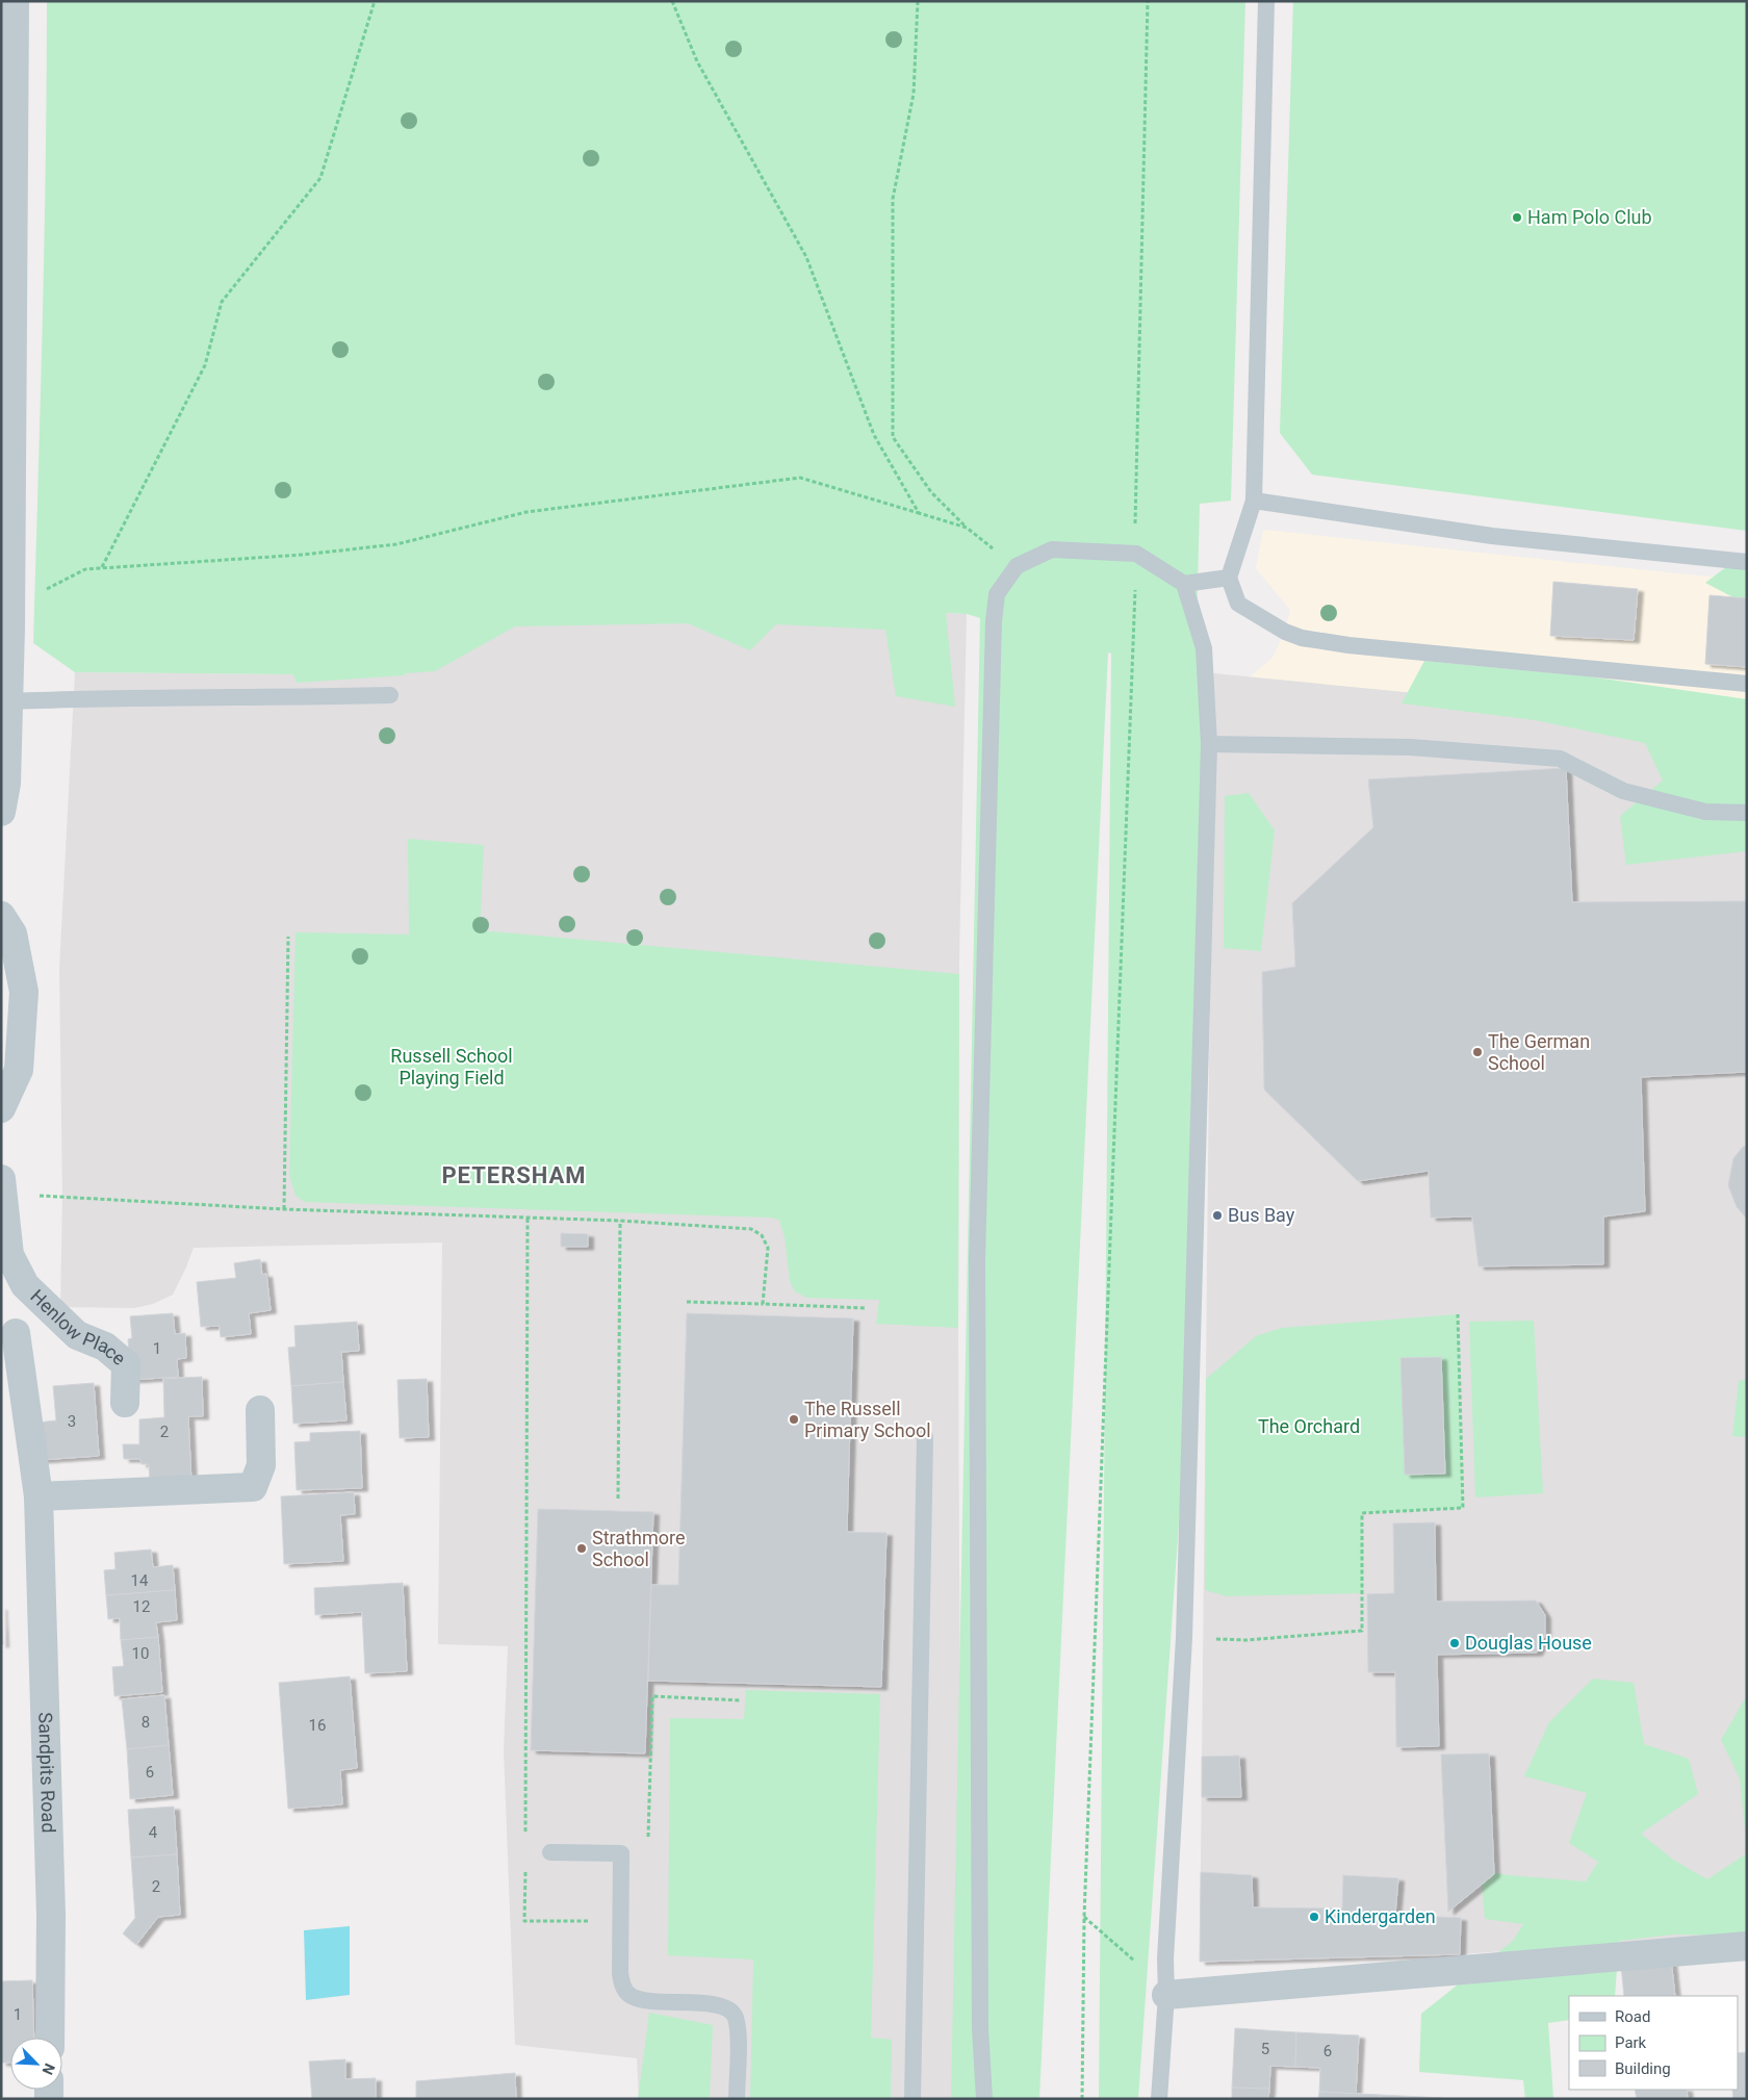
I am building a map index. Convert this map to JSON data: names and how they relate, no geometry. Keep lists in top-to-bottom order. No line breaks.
{"streets":{"street":["Henlow Place","Sandpits Road"]},"districts":["PETERSHAM"],"parks":["Russell School Playing Field","The Orchard"],"places":["Ham Polo Club","The German School","Bus Bay","The Russell Primary School","Strathmore School","Douglas House","Kindergarden"],"house_numbers":["1","3","2","14","12","10","8","16","6","4","2","1","5","6"],"legend":["Road","Park","Building"],"north":"bottom right"}
